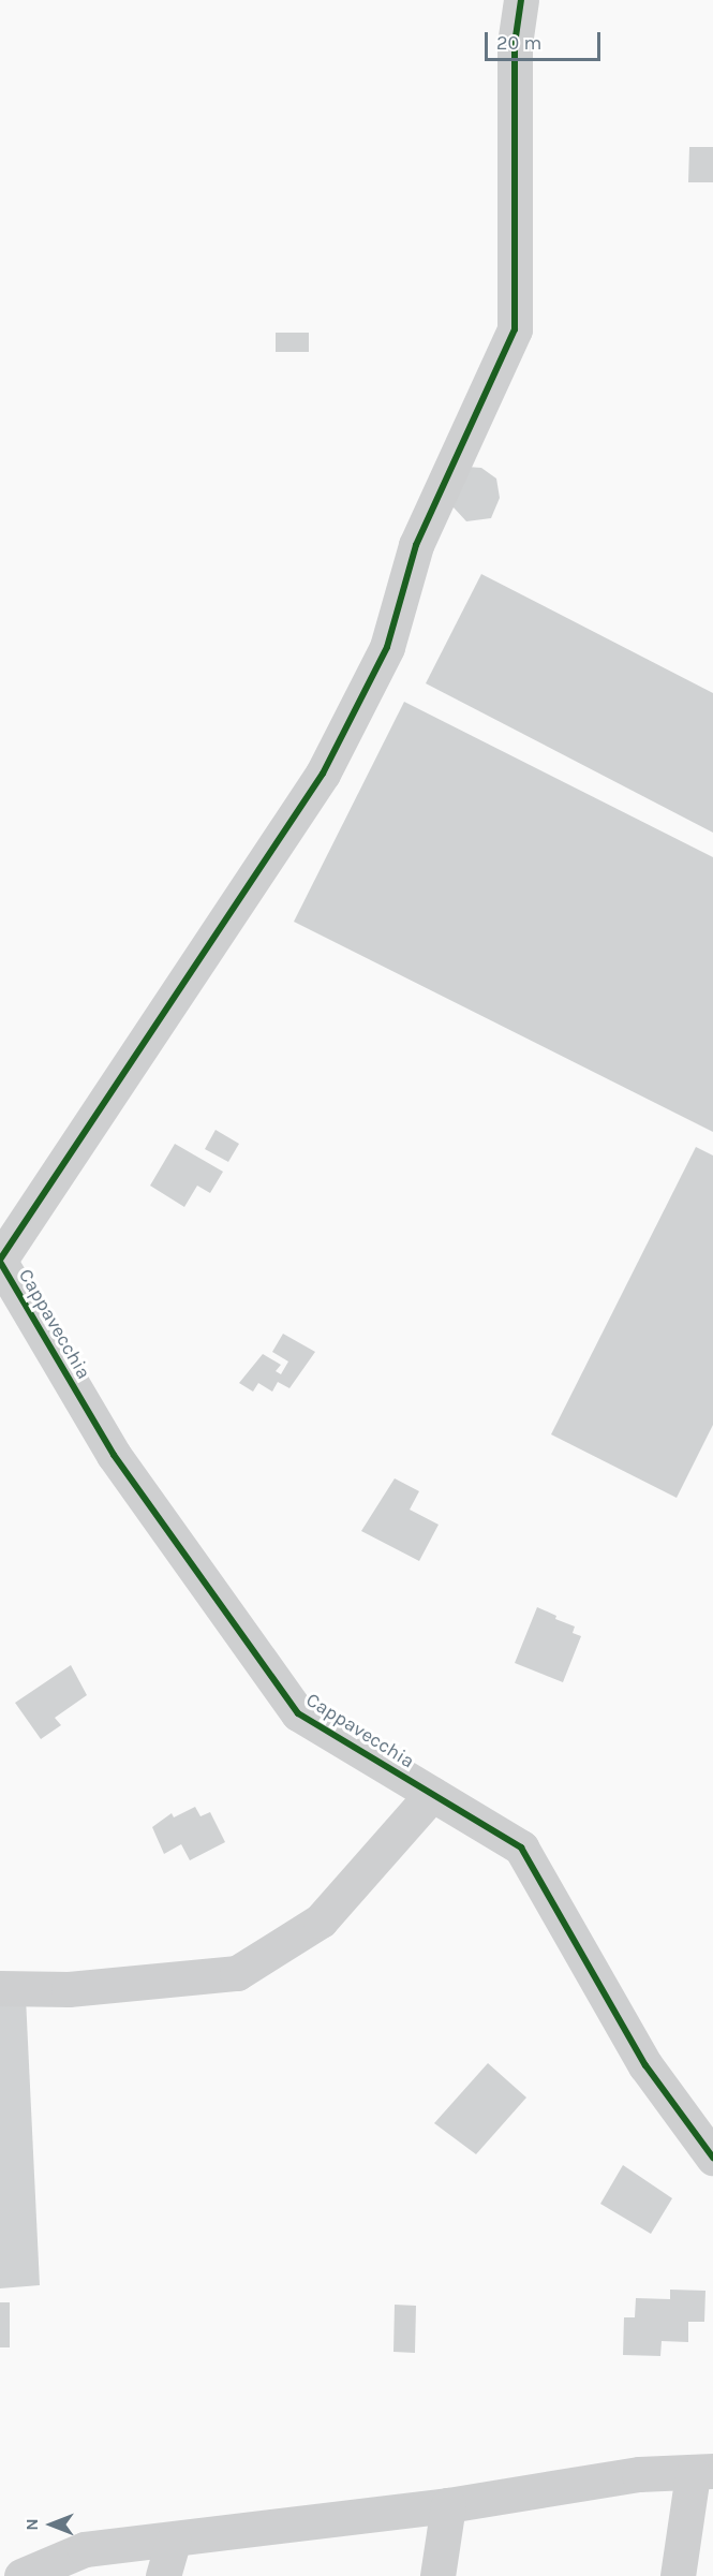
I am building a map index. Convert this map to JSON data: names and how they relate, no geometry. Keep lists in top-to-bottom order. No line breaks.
{"streets":{"street":["Cappavecchia"]},"scale_bar":"20 m","north":"left"}
